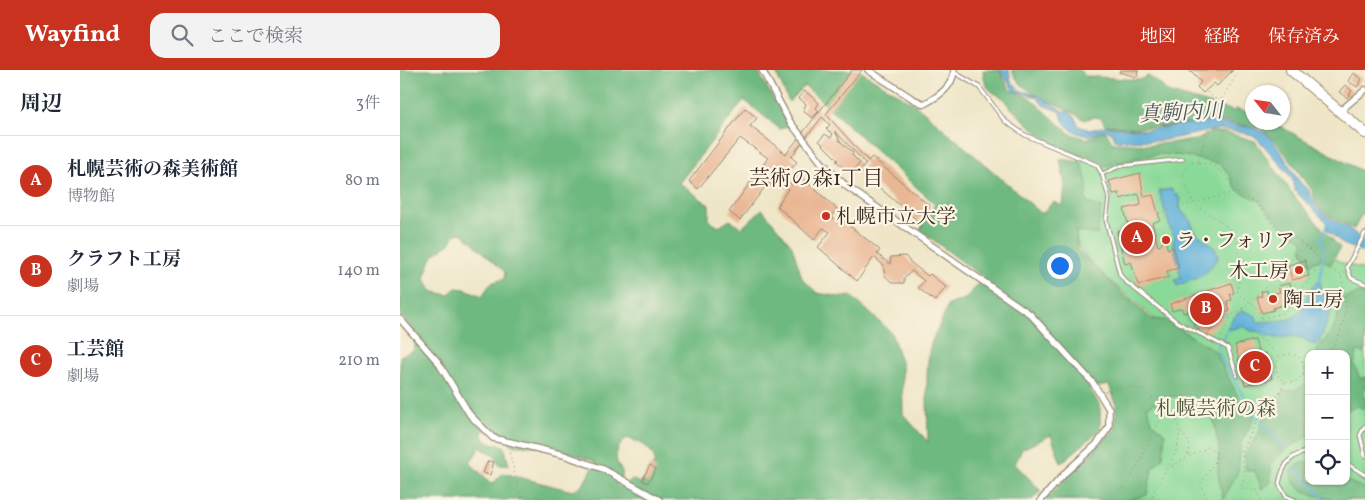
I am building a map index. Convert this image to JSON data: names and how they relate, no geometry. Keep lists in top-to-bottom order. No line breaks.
{"districts":["芸術の森1丁目"],"water":["真駒内川"],"parks":["札幌芸術の森"],"places":["札幌市立大学","ラ・フォリア","木工房","陶工房"],"north":"top left","page":{"header":"Wayfind","search":"ここで検索","nav":["地図","経路","保存済み"],"heading":["周辺","3件"],"list":[{"mark":"A","name":"札幌芸術の森美術館","note":"博物館","value":"80 m"},{"mark":"B","name":"クラフト工房","note":"劇場","value":"140 m"},{"mark":"C","name":"工芸館","note":"劇場","value":"210 m"}],"pins":["A","B","C"],"map_buttons":["+","−"]}}
